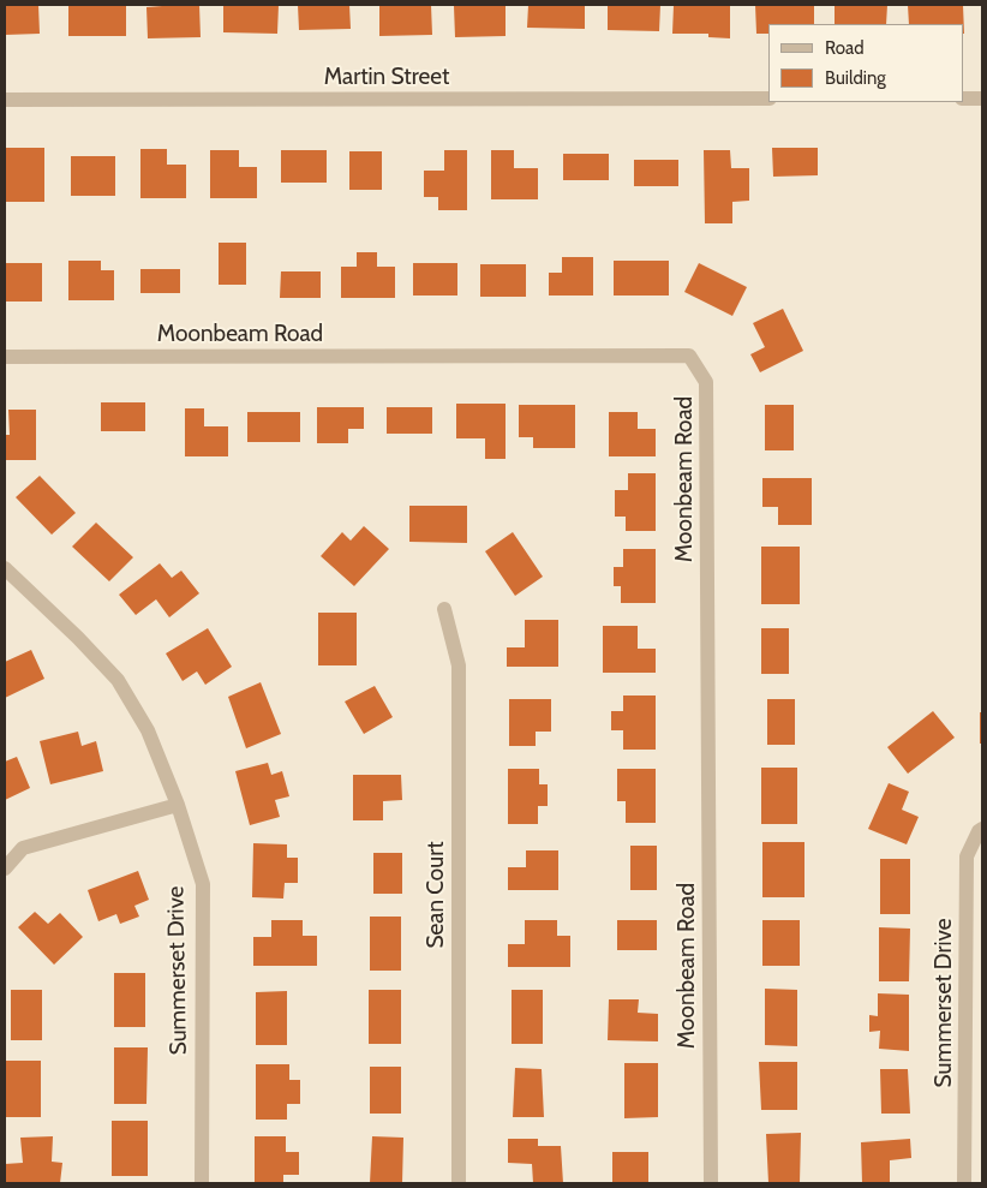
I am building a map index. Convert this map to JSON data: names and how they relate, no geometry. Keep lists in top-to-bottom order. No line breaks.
{"streets":{"street":["Martin Street","Moonbeam Road","Sean Court","Summerset Drive"]},"legend":["Road","Building"]}
